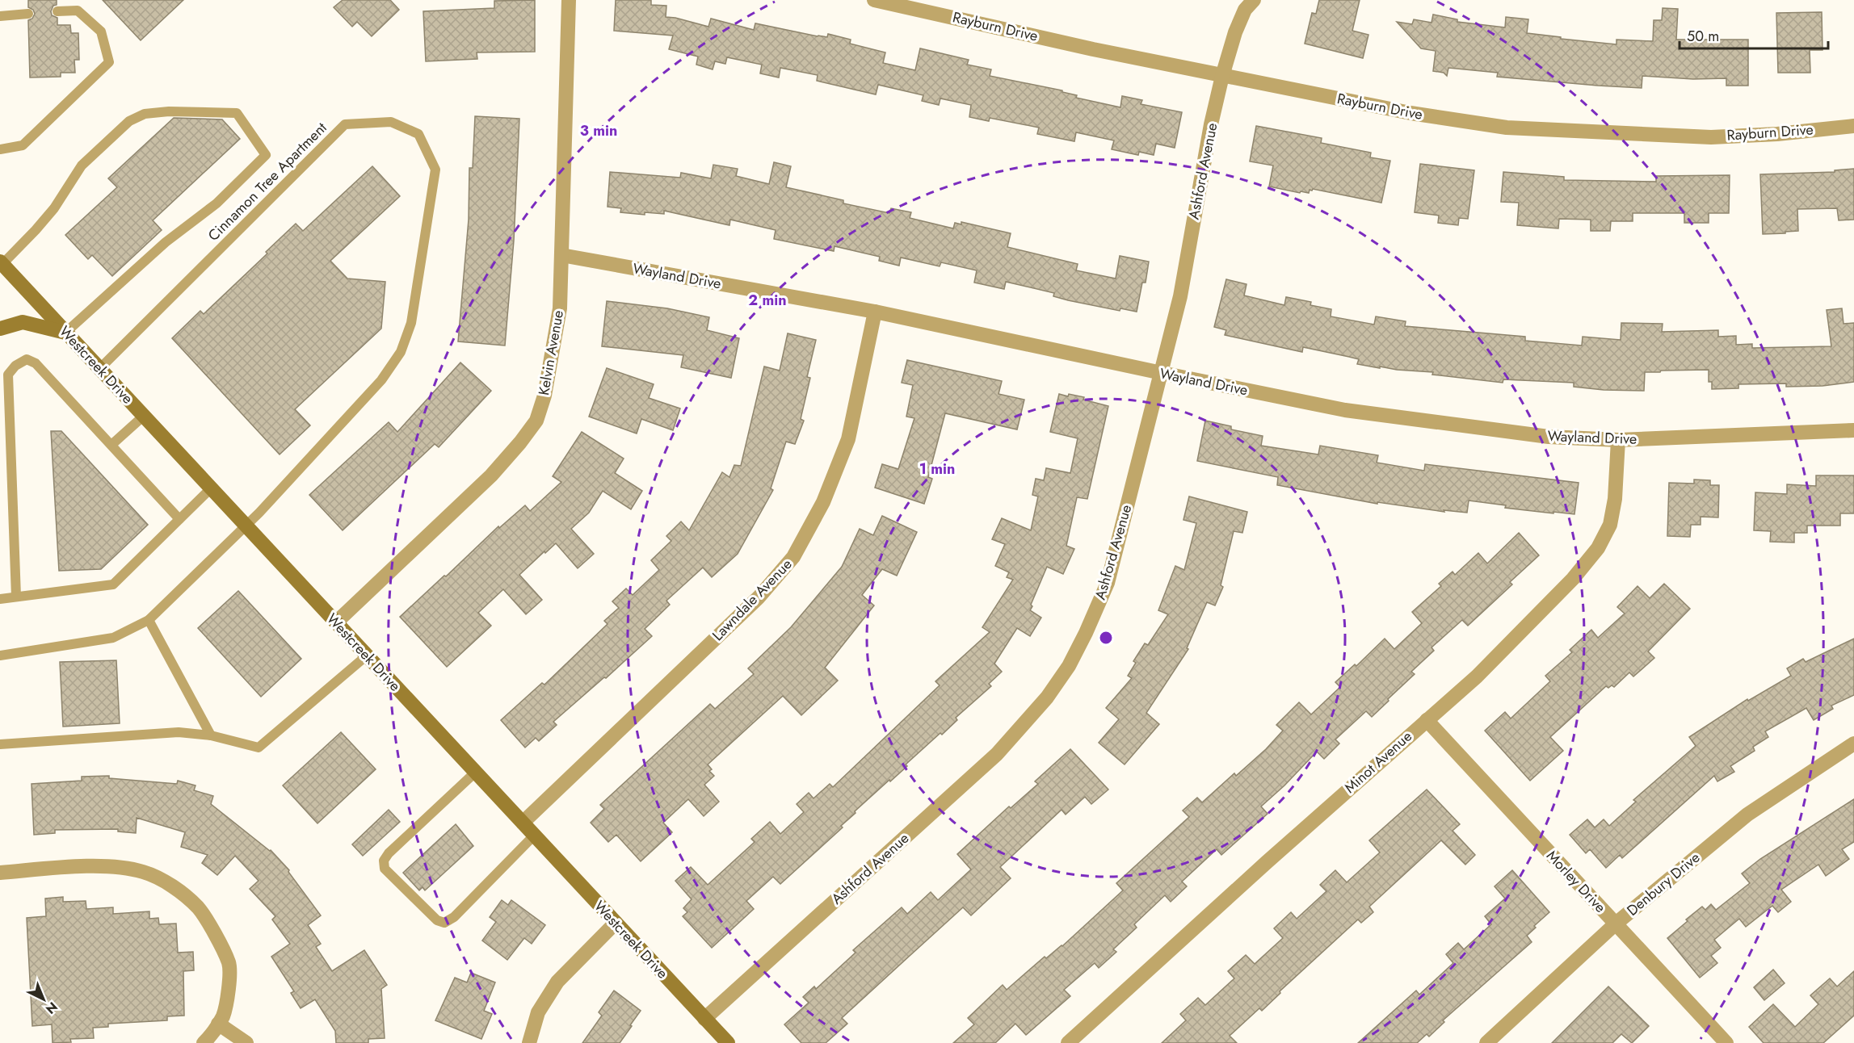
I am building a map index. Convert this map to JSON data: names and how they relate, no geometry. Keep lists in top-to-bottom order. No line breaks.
{"streets":{"street":["Rayburn Drive","Ashford Avenue","Wayland Drive","Kelvin Avenue","Westcreek Drive","Lawndale Avenue","Minot Avenue","Morley Drive","Denbury Drive"],"lane":["Cinnamon Tree Apartment"]},"crossings":[["Rayburn Drive","Ashford Avenue"],["Ashford Avenue","Wayland Drive"],["Ashford Avenue","Westcreek Drive"],["Cinnamon Tree Apartment","Westcreek Drive"],["Wayland Drive","Kelvin Avenue"],["Wayland Drive","Lawndale Avenue"],["Wayland Drive","Minot Avenue"],["Kelvin Avenue","Westcreek Drive"],["Westcreek Drive","Lawndale Avenue"],["Minot Avenue","Morley Drive"],["Morley Drive","Denbury Drive"]],"scale_bar":"50 m","north":"bottom right","rings":["3 min","2 min","1 min"]}
